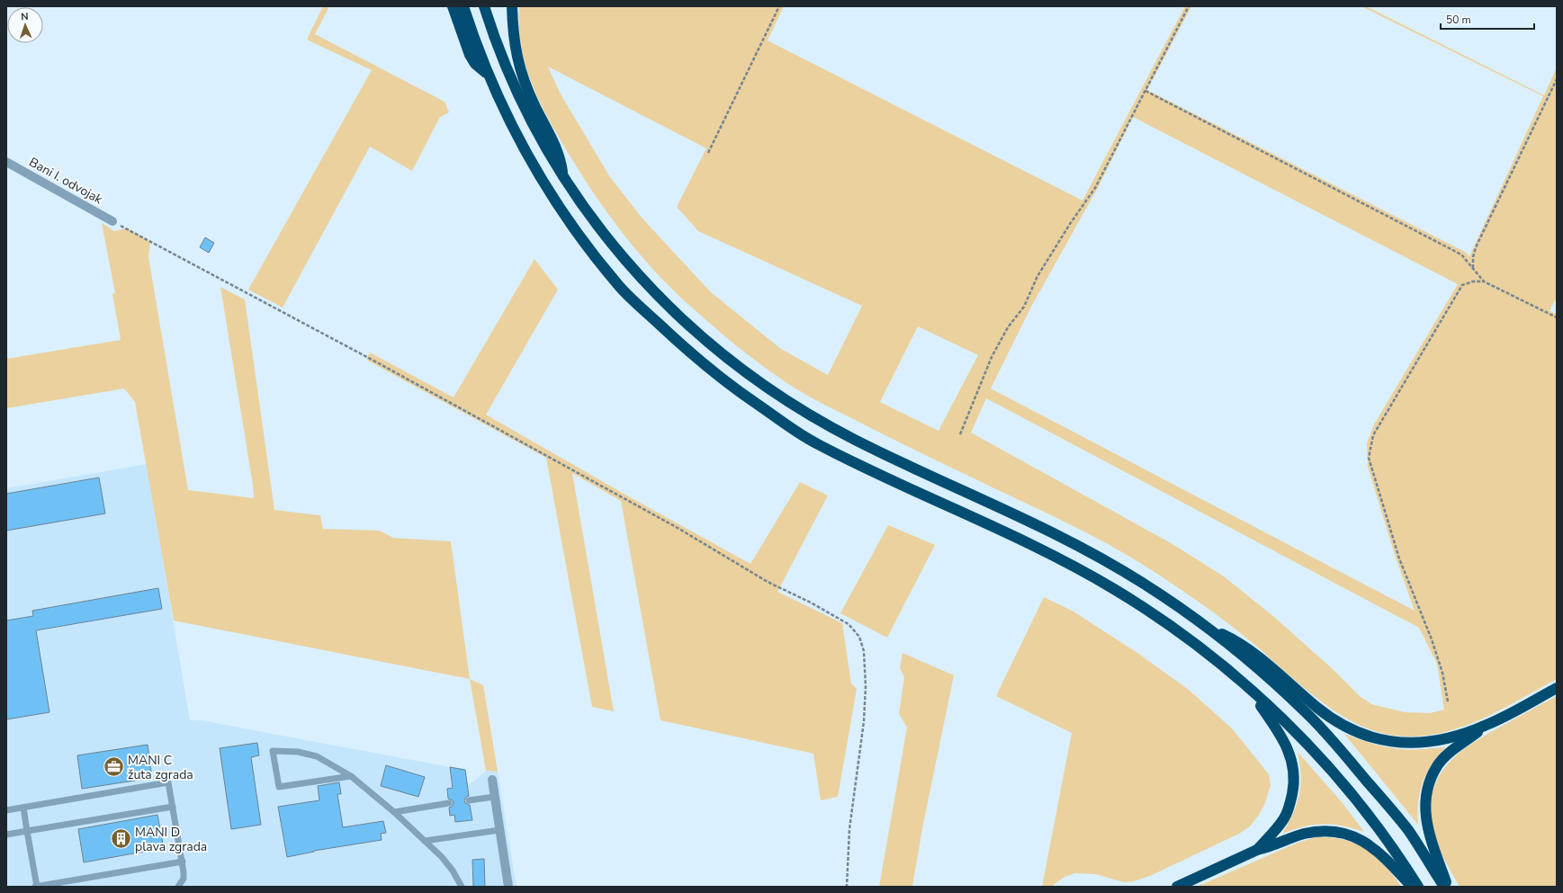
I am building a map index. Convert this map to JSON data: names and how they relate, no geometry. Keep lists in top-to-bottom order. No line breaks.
{"streets":{"street":["Bani I. odvojak"]},"places":{"office":["MANI C žuta zgrada"],"building":["MANI D plava zgrada"]},"scale_bar":"50 m","north":"top"}
